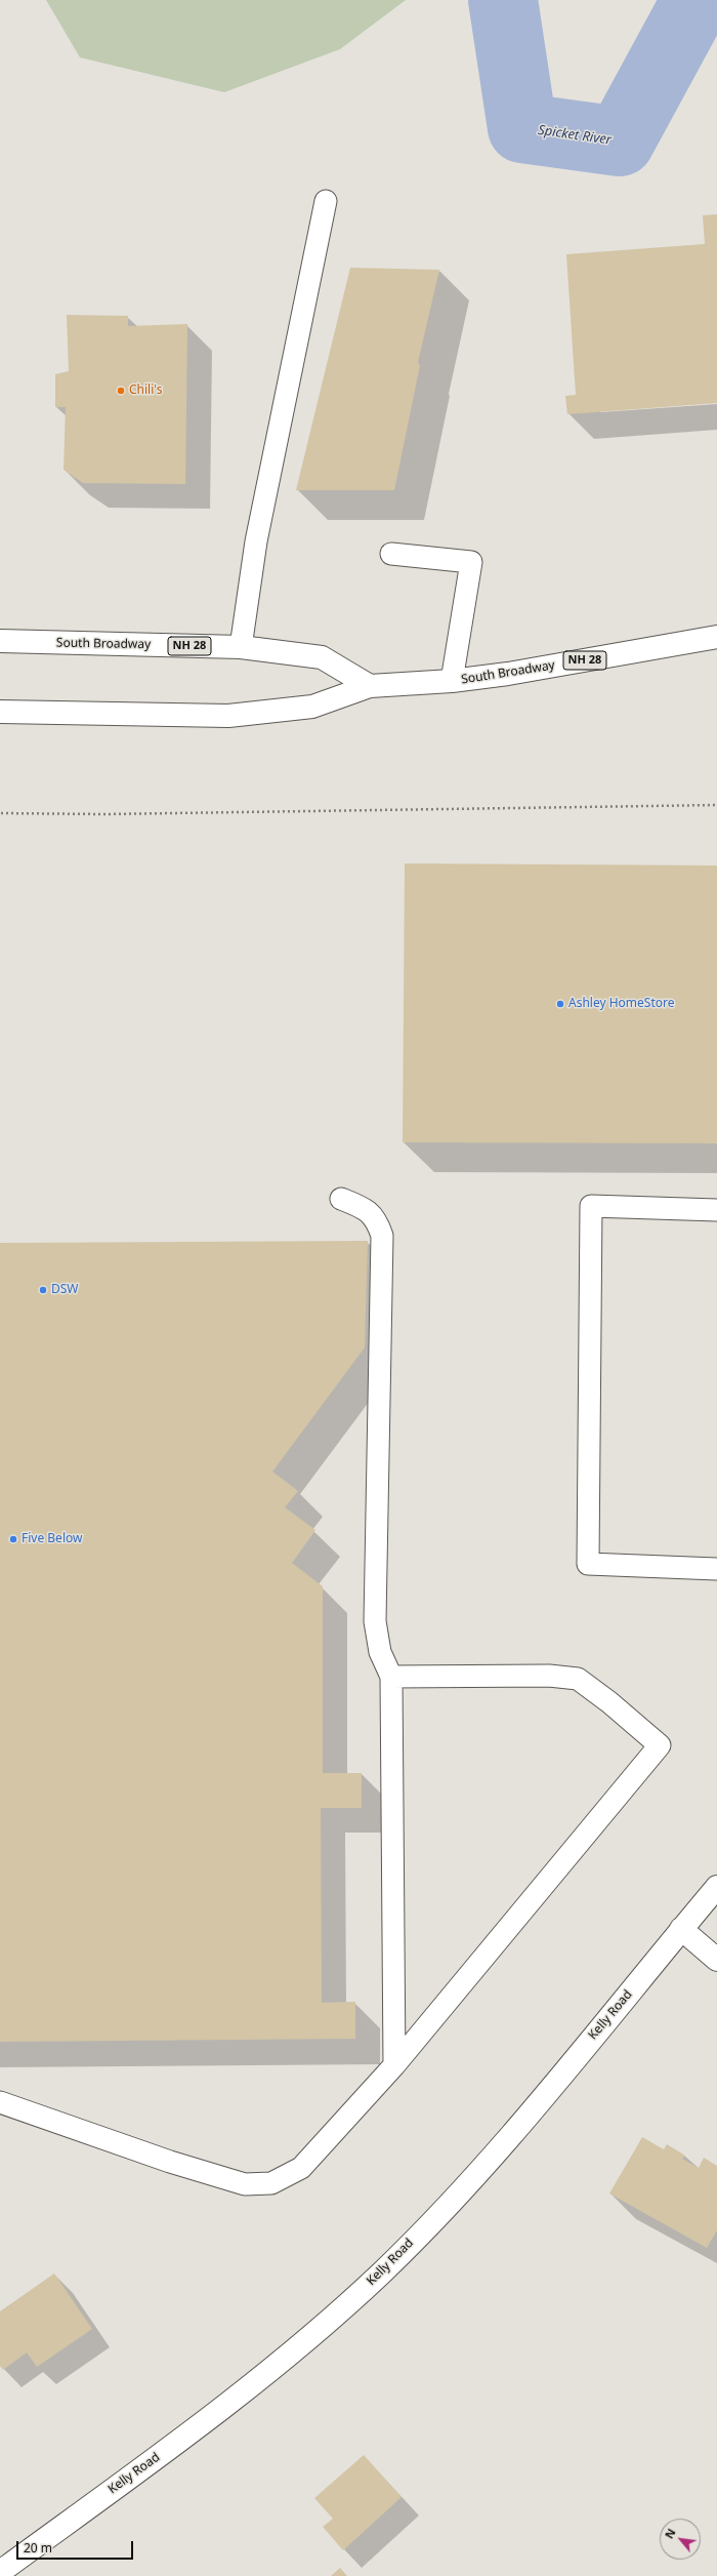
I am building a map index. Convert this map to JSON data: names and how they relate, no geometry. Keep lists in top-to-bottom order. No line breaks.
{"streets":{"main road":["South Broadway","NH 28","Kelly Road"]},"water":["Spicket River"],"places":["Chili's","Ashley HomeStore","DSW","Five Below"],"scale_bar":"20 m","north":"top left"}
